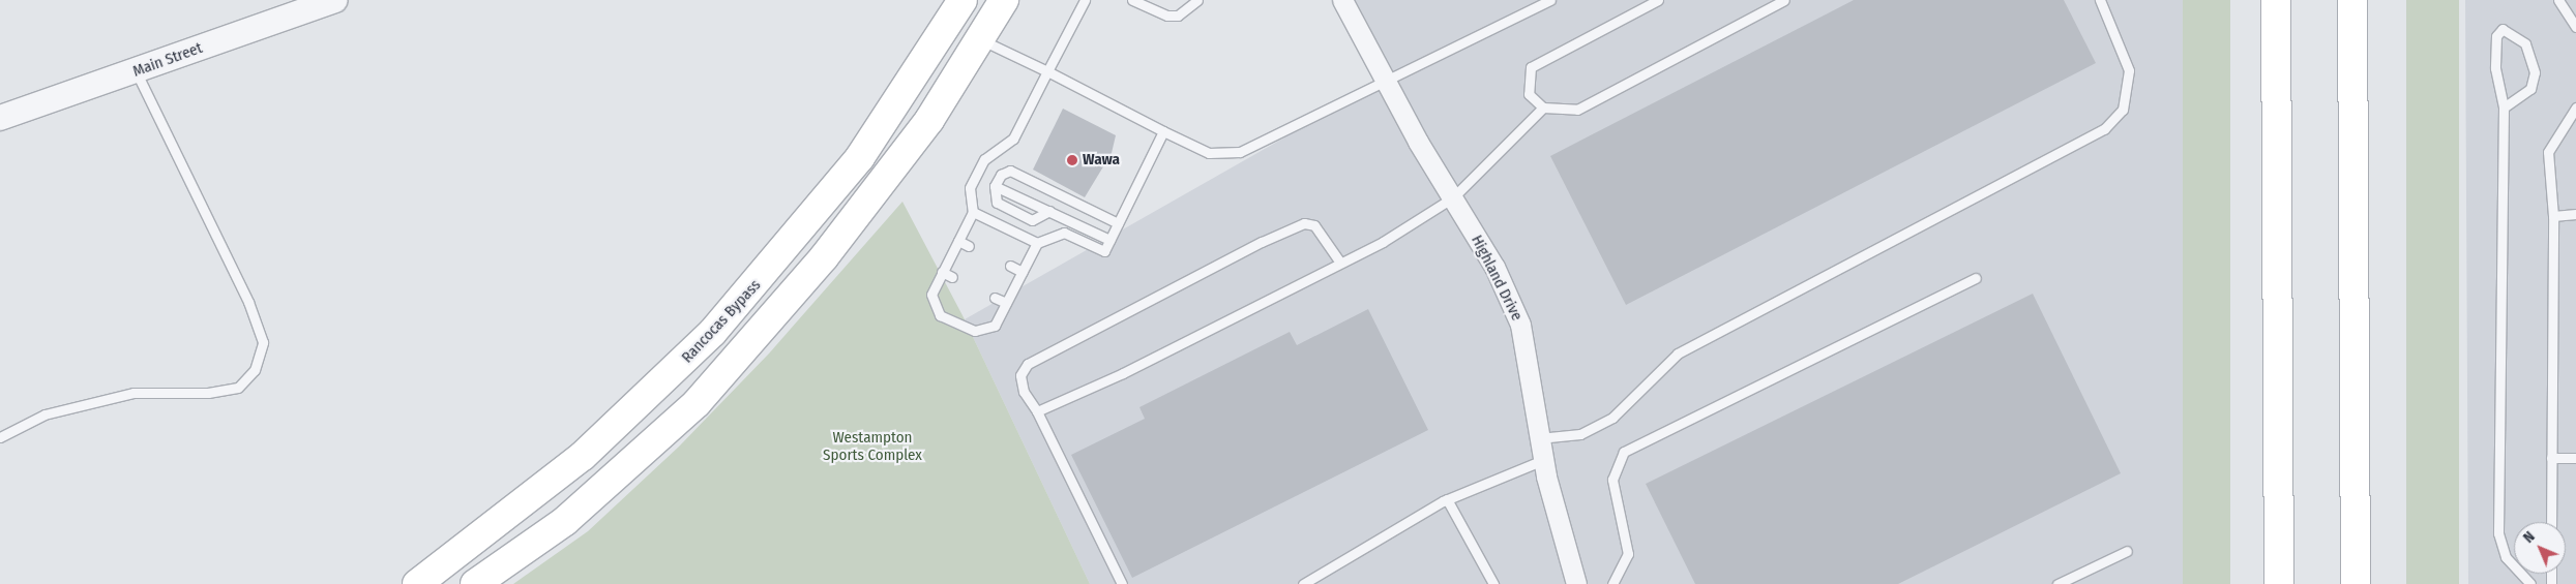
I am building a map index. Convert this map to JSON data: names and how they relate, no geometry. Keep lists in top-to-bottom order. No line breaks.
{"streets":{"main road":["Rancocas Bypass"],"street":["Main Street","Highland Drive"]},"parks":["Westampton Sports Complex"],"places":["Wawa"],"north":"top left"}
